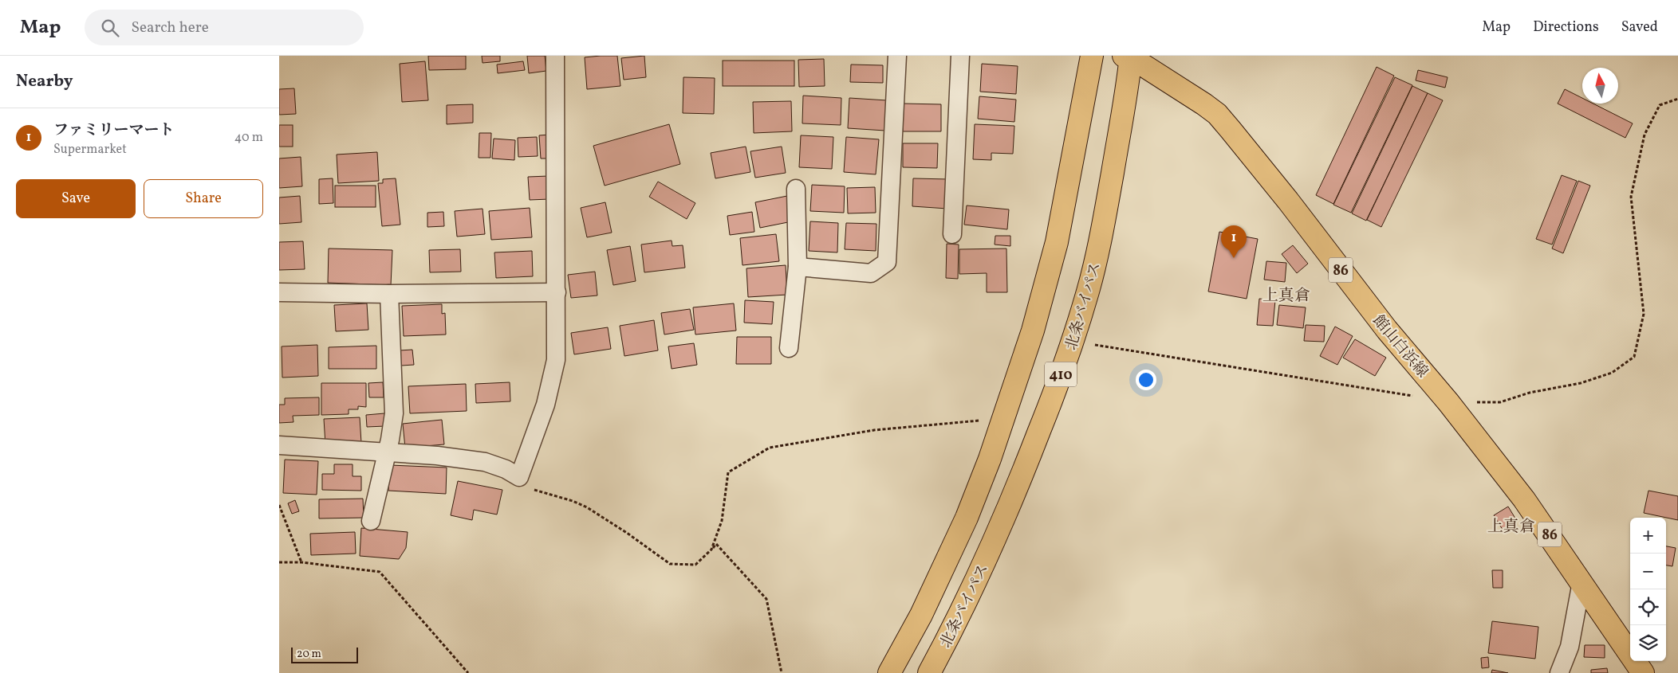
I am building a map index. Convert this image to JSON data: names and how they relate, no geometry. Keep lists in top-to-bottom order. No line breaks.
{"streets":{"main road":["86","北条バイパス","館山白浜線","410"]},"crossings":[["北条バイパス","館山白浜線"]],"districts":["上真倉","上真倉"],"scale_bar":"20 m","north":"top","page":{"header":"Map","search":"Search here","nav":["Map","Directions","Saved"],"heading":"Nearby","list":[{"mark":"1","name":"ファミリーマート","note":"Supermarket","value":"40 m"}],"buttons":["Save","Share"],"pins":"1","map_buttons":["+","−"],"scale":"20 m"}}
